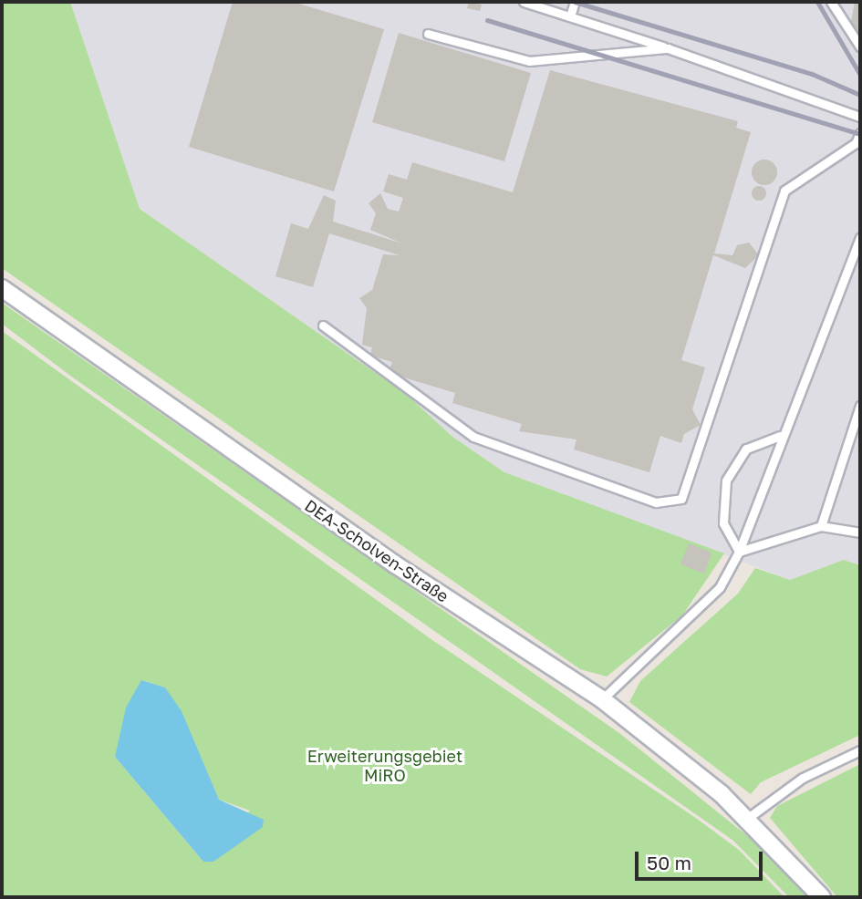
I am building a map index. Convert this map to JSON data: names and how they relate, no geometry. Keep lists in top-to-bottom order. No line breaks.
{"streets":{"street":["DEA-Scholven-Straße"]},"parks":["Erweiterungsgebiet MiRO"],"scale_bar":"50 m"}
